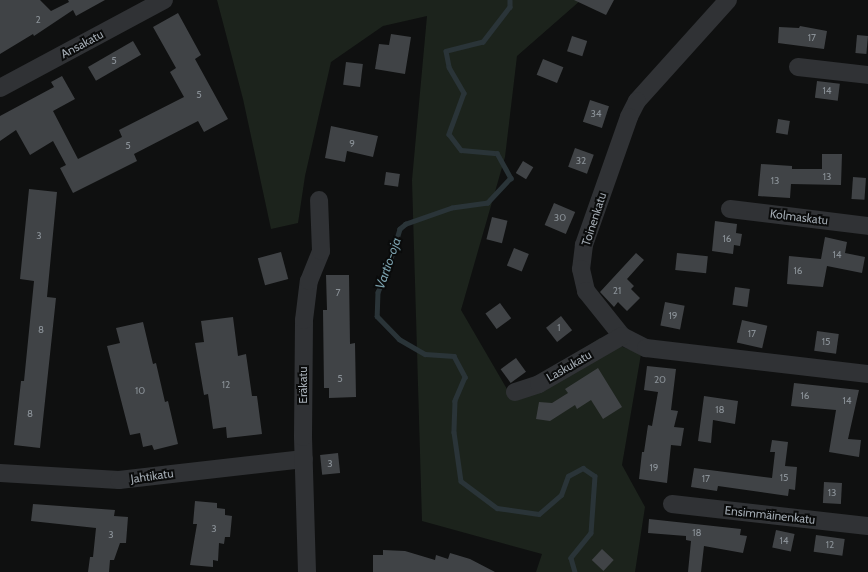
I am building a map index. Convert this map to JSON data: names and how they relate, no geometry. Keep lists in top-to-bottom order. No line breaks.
{"streets":{"street":["Ansakatu","Kolmaskatu","Toinenkatu","Laskukatu","Eräkatu","Jahtikatu","Ensimmäinenkatu"]},"crossings":[["Toinenkatu","Laskukatu"],["Eräkatu","Jahtikatu"]],"water":["Vartio-oja"],"house_numbers":["2","17","5","14","5","34","9","5","32","13","13","30","3","16","14","16","21","7","19","1","8","17","15","5","20","12","10","16","14","18","8","3","19","15","17","13","3","18","3","14","12"]}
